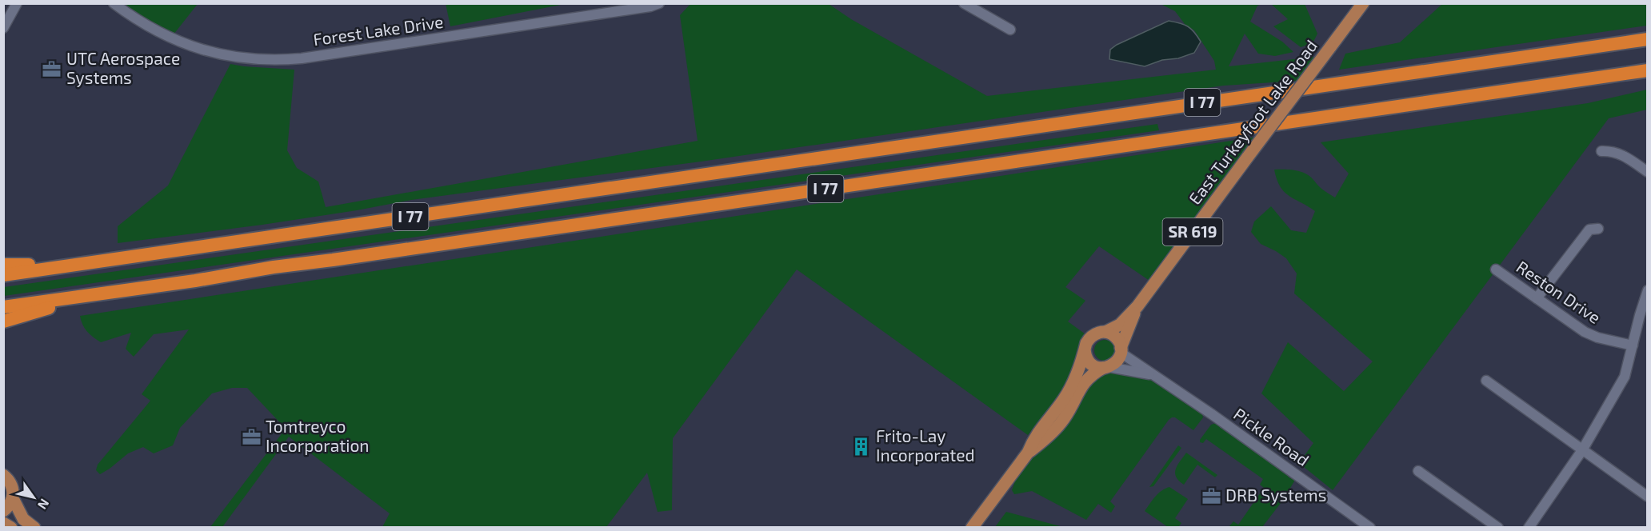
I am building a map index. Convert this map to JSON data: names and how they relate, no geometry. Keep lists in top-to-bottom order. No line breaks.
{"streets":{"highway":["I 77"],"main road":["East Turkeyfoot Lake Road","SR 619"],"street":["Forest Lake Drive","Reston Drive","Pickle Road"]},"crossings":[["East Turkeyfoot Lake Road","Pickle Road"]],"places":{"office":["UTC Aerospace Systems","Tomtreyco Incorporation","DRB Systems"],"building":["Frito-Lay Incorporated"]},"north":"bottom right"}
